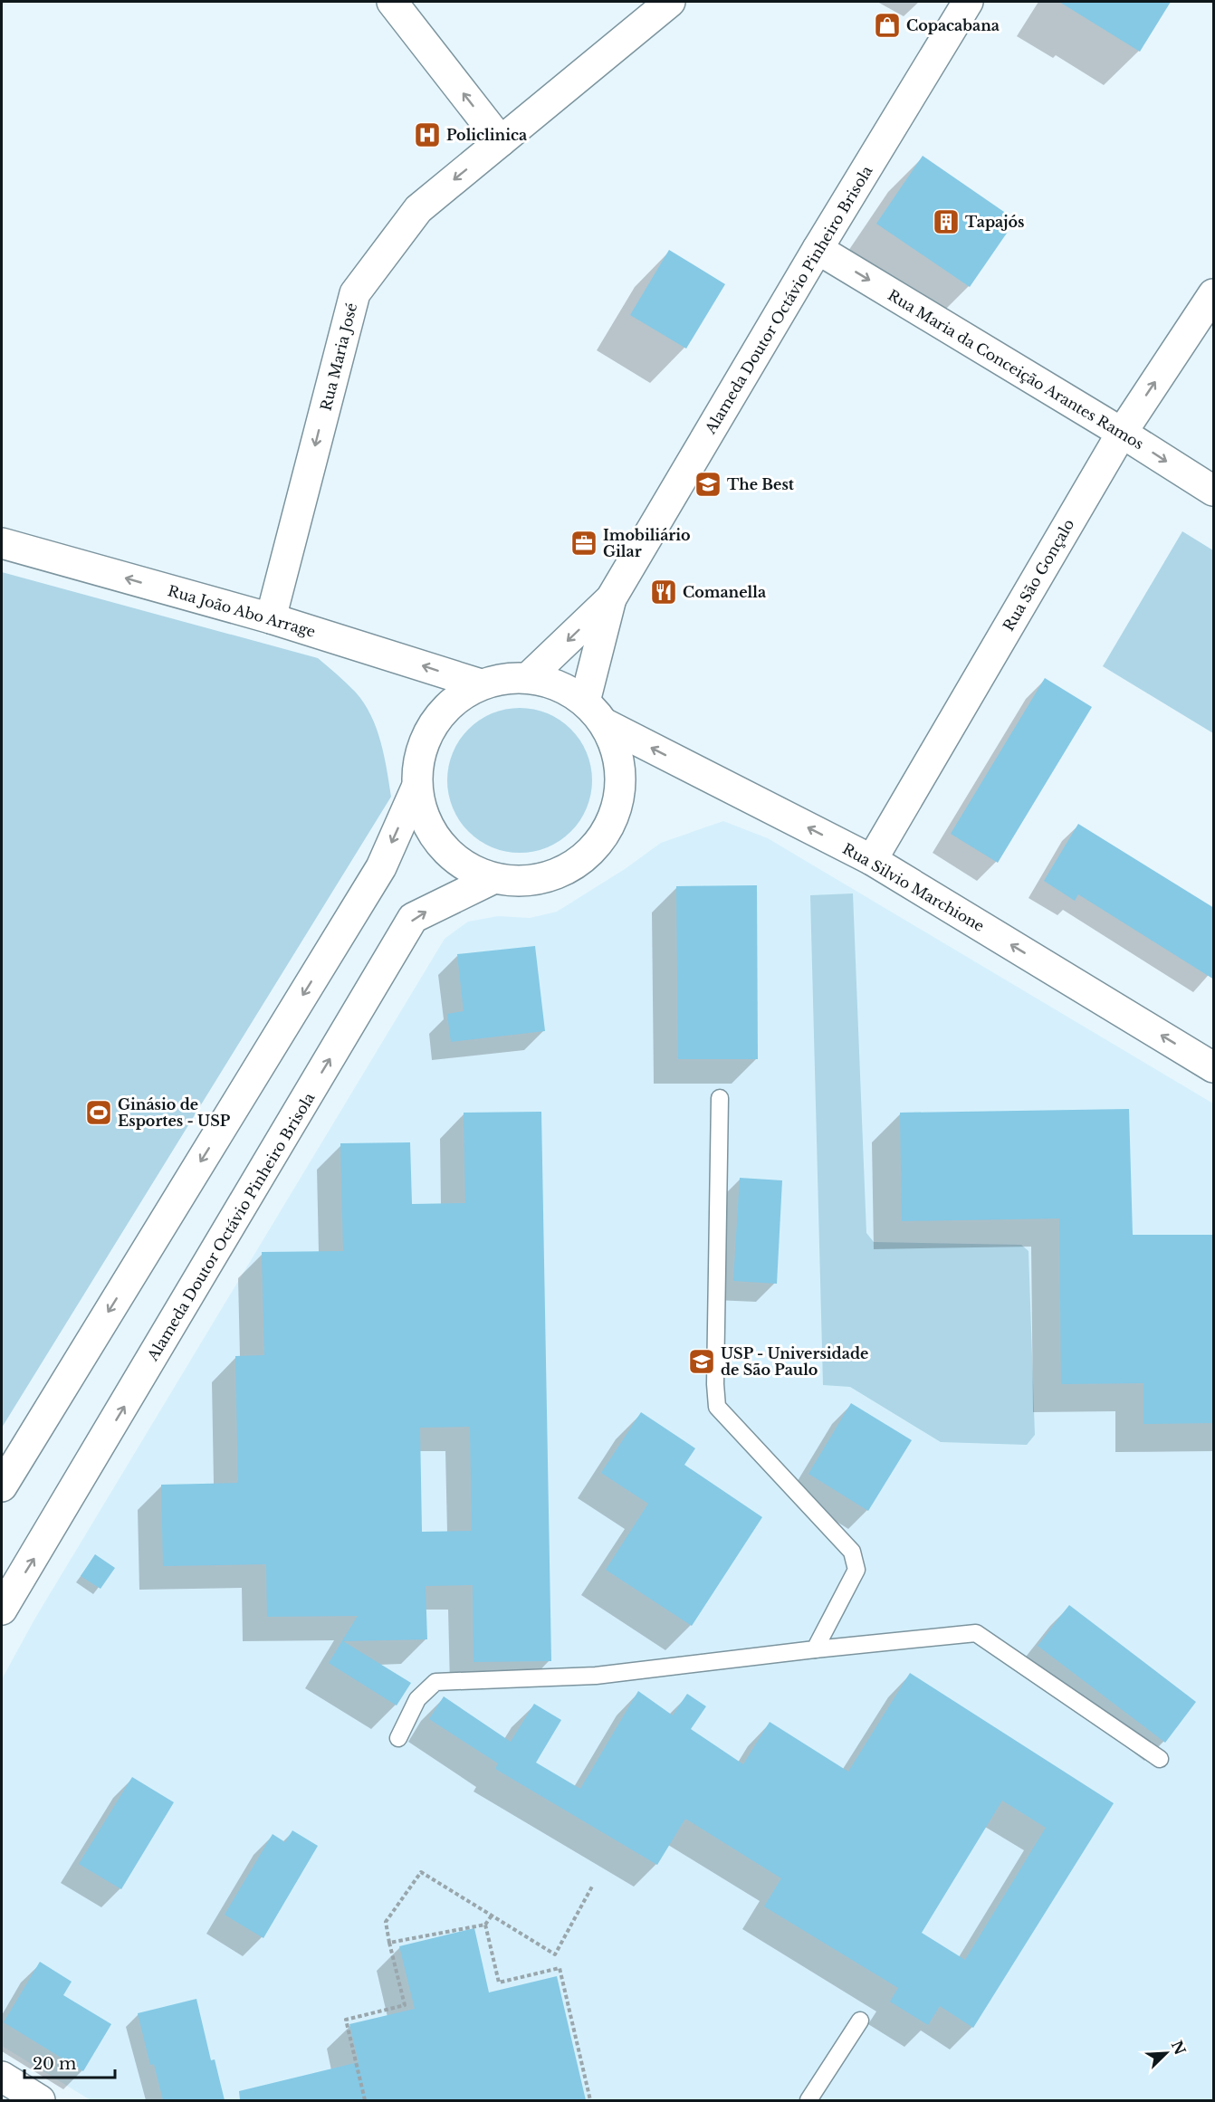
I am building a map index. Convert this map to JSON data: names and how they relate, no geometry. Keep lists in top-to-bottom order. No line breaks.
{"streets":{"street":["Alameda Doutor Octávio Pinheiro Brisola","Rua Maria José","Rua Maria da Conceição Arantes Ramos","Rua São Gonçalo","Rua João Abo Arrage","Rua Silvio Marchione"]},"crossings":[["Alameda Doutor Octávio Pinheiro Brisola","Rua Maria da Conceição Arantes Ramos"],["Alameda Doutor Octávio Pinheiro Brisola","Rua Silvio Marchione"],["Rua Maria José","Rua João Abo Arrage"],["Rua Maria da Conceição Arantes Ramos","Rua São Gonçalo"],["Rua São Gonçalo","Rua Silvio Marchione"]],"one_way":["Rua Maria José","Rua Maria da Conceição Arantes Ramos","Rua João Abo Arrage","Rua Silvio Marchione"],"places":{"shop":["Copacabana"],"hospital":["Policlinica"],"building":["Tapajós"],"school or university":["The Best","USP - Universidade de São Paulo"],"office":["Imobiliário Gilar"],"restaurant":["Comanella"],"sports":["Ginásio de Esportes - USP"]},"scale_bar":"20 m","north":"top right"}
